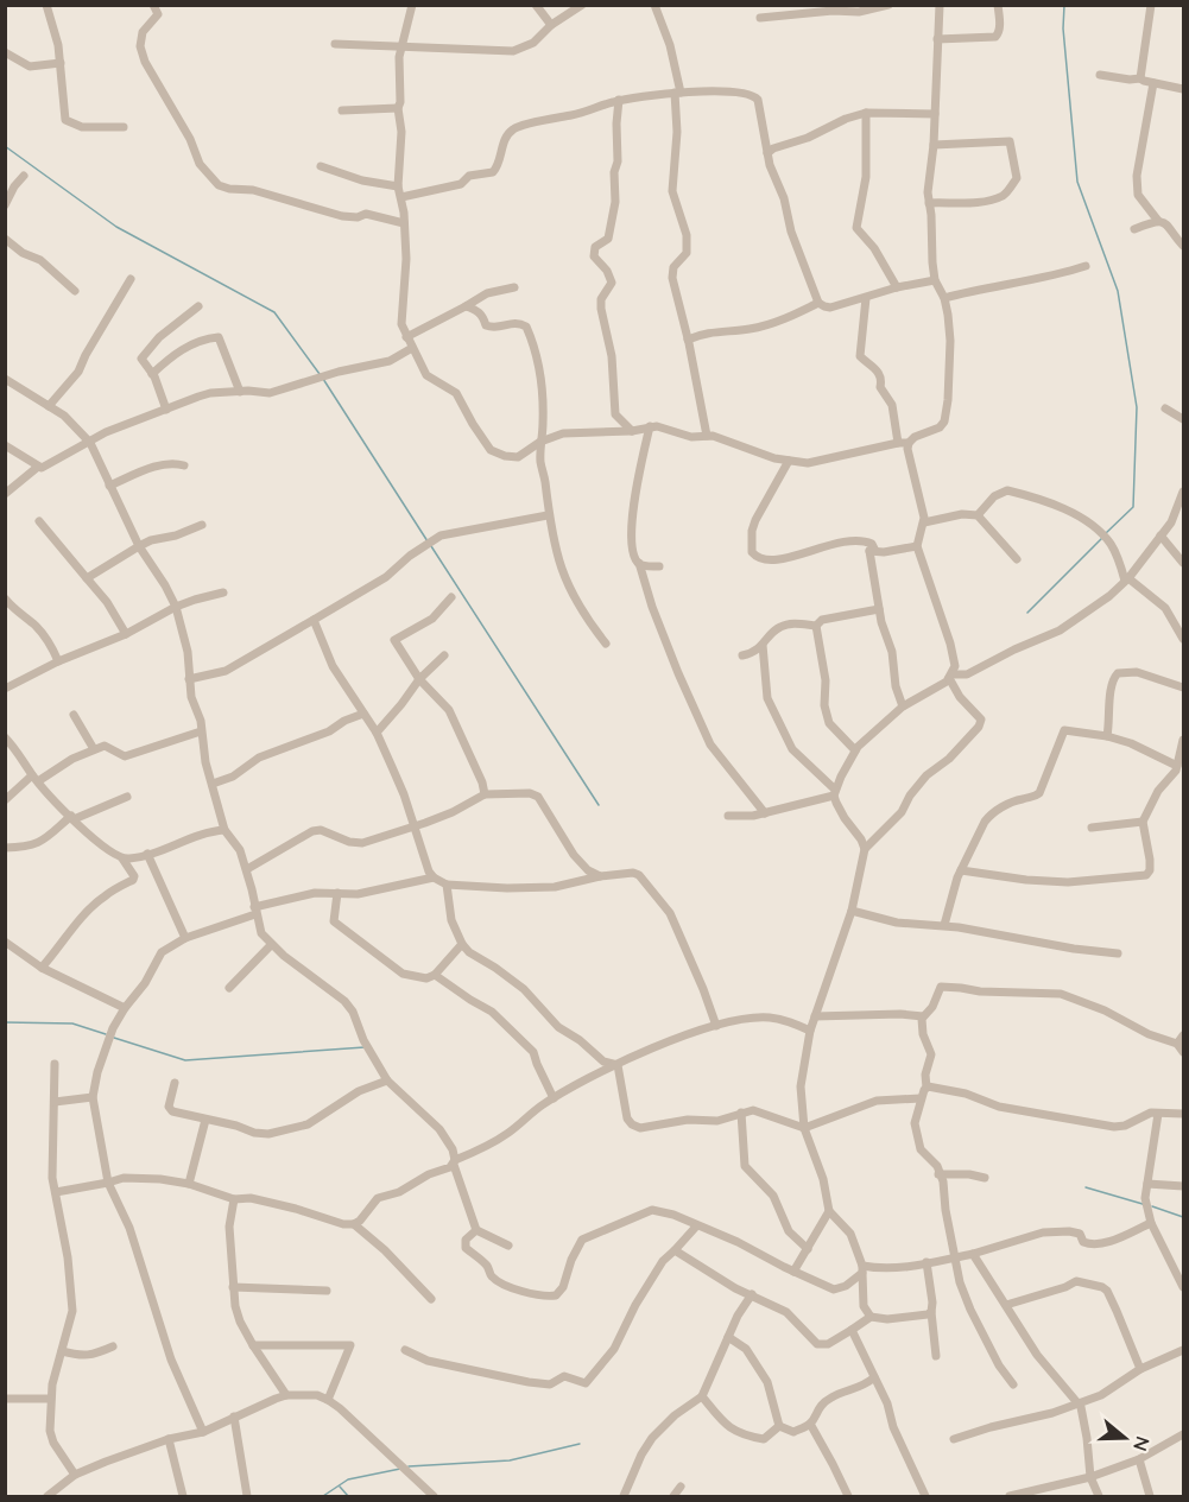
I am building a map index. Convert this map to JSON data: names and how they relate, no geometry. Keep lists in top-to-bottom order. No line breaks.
{"north":"right"}
